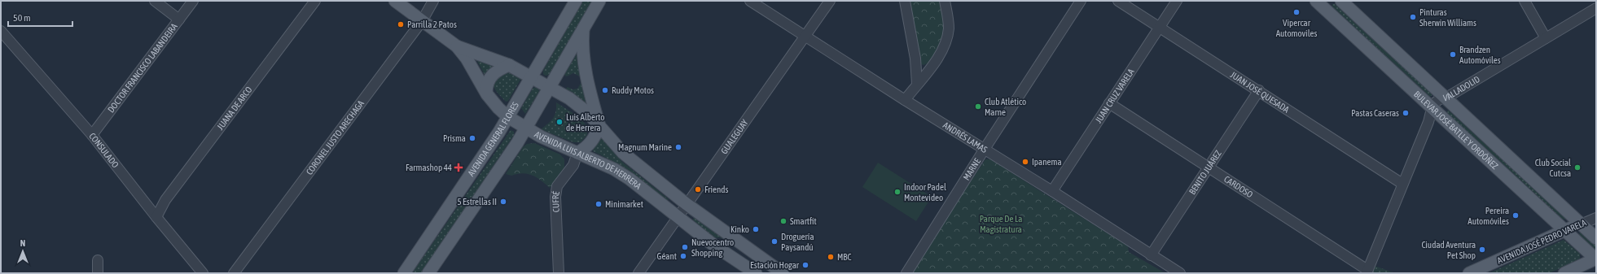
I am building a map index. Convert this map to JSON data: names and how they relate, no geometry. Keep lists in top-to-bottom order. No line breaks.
{"streets":{"main road":["BULEVAR JOSÉ BATLLE Y ORDÓÑEZ","AVENIDA GENERAL FLORES","AVENIDA LUIS ALBERTO DE HERRERA","CUFRÉ","AVENIDA JOSÉ PEDRO VARELA"],"street":["DOCTOR FRANCISCO LABANDEIRA","VALLADOLID","JUAN JOSÉ QUESADA","JUAN CRUZ VARELA","JUANA DE ARCO","GUALEGUAY","CORONEL JUSTO ARECHAGA","ANDRÉS LAMAS","CONSULADO","MARNE","BENITO JUÁREZ","CARDOSO"]},"crossings":[["DOCTOR FRANCISCO LABANDEIRA","CONSULADO"],["VALLADOLID","BULEVAR JOSÉ BATLLE Y ORDÓÑEZ"],["JUAN JOSÉ QUESADA","JUAN CRUZ VARELA"],["JUAN JOSÉ QUESADA","BENITO JUÁREZ"],["JUAN CRUZ VARELA","ANDRÉS LAMAS"],["JUAN CRUZ VARELA","CARDOSO"],["JUANA DE ARCO","CONSULADO"],["BULEVAR JOSÉ BATLLE Y ORDÓÑEZ","AVENIDA JOSÉ PEDRO VARELA"],["GUALEGUAY","ANDRÉS LAMAS"],["GUALEGUAY","AVENIDA LUIS ALBERTO DE HERRERA"],["CORONEL JUSTO ARECHAGA","AVENIDA LUIS ALBERTO DE HERRERA"],["ANDRÉS LAMAS","MARNE"],["ANDRÉS LAMAS","BENITO JUÁREZ"],["AVENIDA GENERAL FLORES","AVENIDA LUIS ALBERTO DE HERRERA"],["AVENIDA LUIS ALBERTO DE HERRERA","CUFRÉ"],["BENITO JUÁREZ","CARDOSO"]],"parks":["Parque De La Magistratura"],"places":{"other":["Vipercar Automoviles","Pinturas Sherwin Williams","Parrilla 2 Patos","Brandzen Automóviles","Ruddy Motos","Club Atlético Marne","Pastas Caseras","Luis Alberto de Herrera","Prisma","Magnum Marine","Ipanema","Club Social Cutcsa","Friends","Indoor Padel Montevideo","5 Estrellas II","Minimarket","Pereira Automóviles","Smartfit","Kinko","Droguería Paysandú","Nuevocentro Shopping","Ciudad Aventura Pet Shop","Géant","MBC","Estación Hogar"],"health":["Farmashop 44"]},"scale_bar":"50 m","north":"top"}
